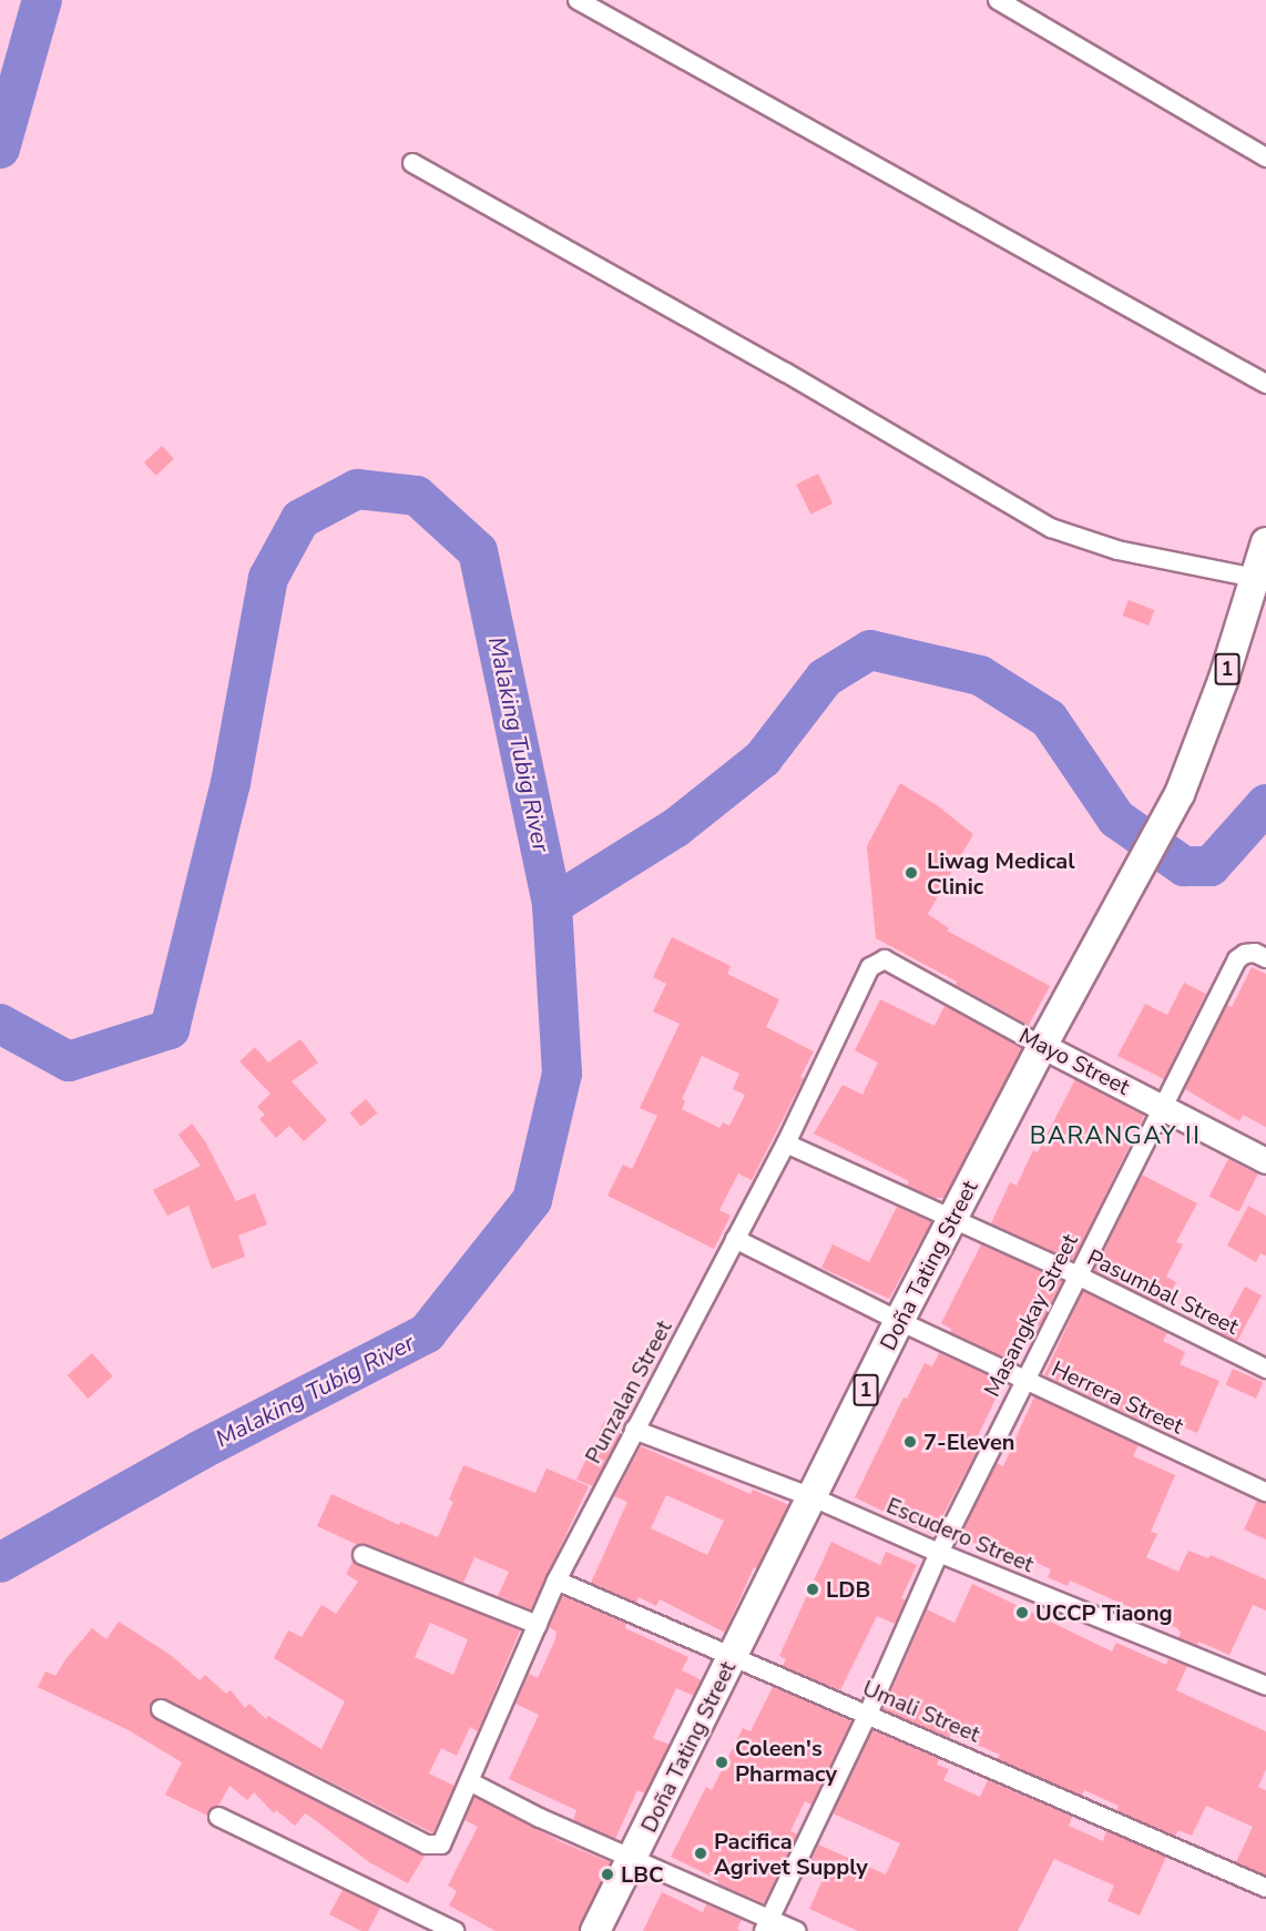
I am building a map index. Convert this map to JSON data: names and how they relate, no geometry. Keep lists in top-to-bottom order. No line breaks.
{"streets":{"main road":["1","Doña Tating Street"],"street":["Mayo Street","Pasumbal Street","Masangkay Street","Punzalan Street","Herrera Street","Escudero Street","Umali Street"]},"crossings":[["1","Doña Tating Street"],["Mayo Street","Doña Tating Street"],["Mayo Street","Masangkay Street"],["Mayo Street","Punzalan Street"],["Doña Tating Street","Pasumbal Street"],["Doña Tating Street","Herrera Street"],["Doña Tating Street","Escudero Street"],["Doña Tating Street","Umali Street"],["Pasumbal Street","Masangkay Street"],["Pasumbal Street","Punzalan Street"],["Masangkay Street","Herrera Street"],["Masangkay Street","Escudero Street"],["Masangkay Street","Umali Street"],["Punzalan Street","Herrera Street"],["Punzalan Street","Escudero Street"],["Punzalan Street","Umali Street"]],"districts":["BARANGAY II"],"water":["Malaking Tubig River"],"places":["Liwag Medical Clinic","7-Eleven","LDB","UCCP Tiaong","Coleen's Pharmacy","Pacifica Agrivet Supply","LBC"]}
